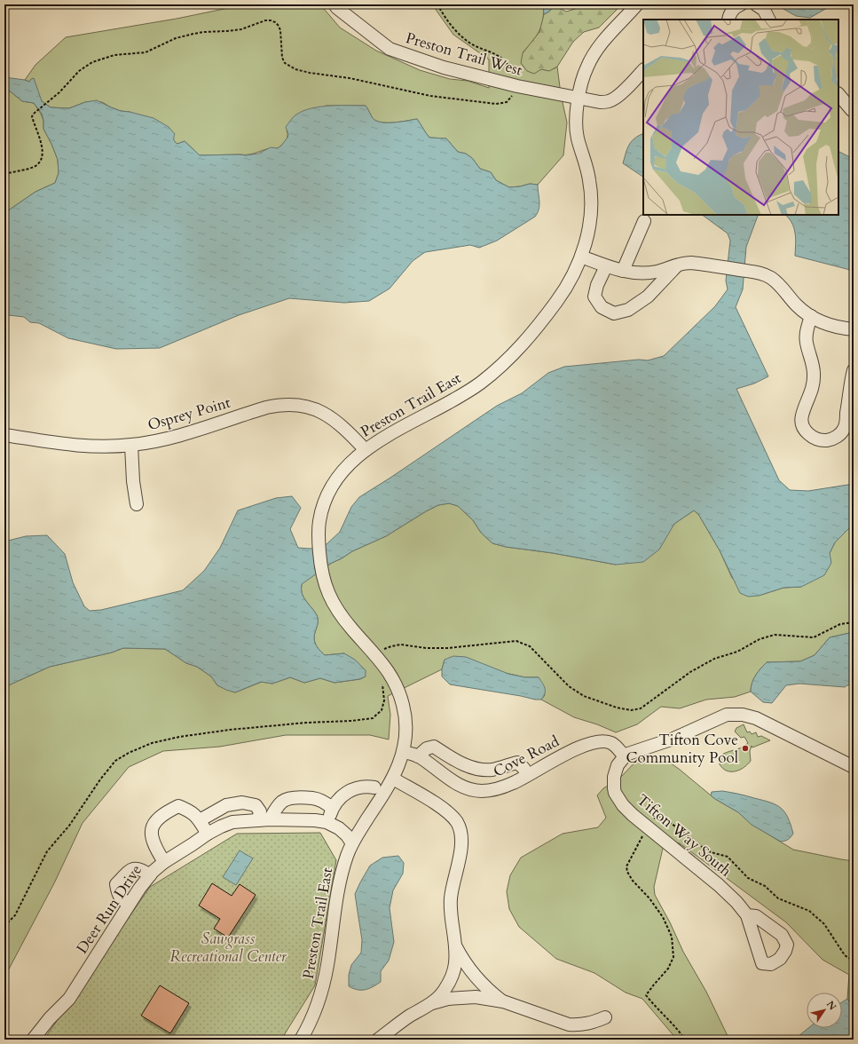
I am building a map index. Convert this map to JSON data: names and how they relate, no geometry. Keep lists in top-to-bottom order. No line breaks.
{"streets":{"street":["Preston Trail West","Preston Trail East","Osprey Point","Cove Road","Tifton Way South","Deer Run Drive"]},"crossings":[["Preston Trail West","Preston Trail East"],["Preston Trail East","Osprey Point"],["Preston Trail East","Cove Road"],["Preston Trail East","Deer Run Drive"],["Cove Road","Tifton Way South"]],"parks":["Sawgrass Recreational Center"],"places":["Tifton Cove Community Pool"],"north":"top right"}
